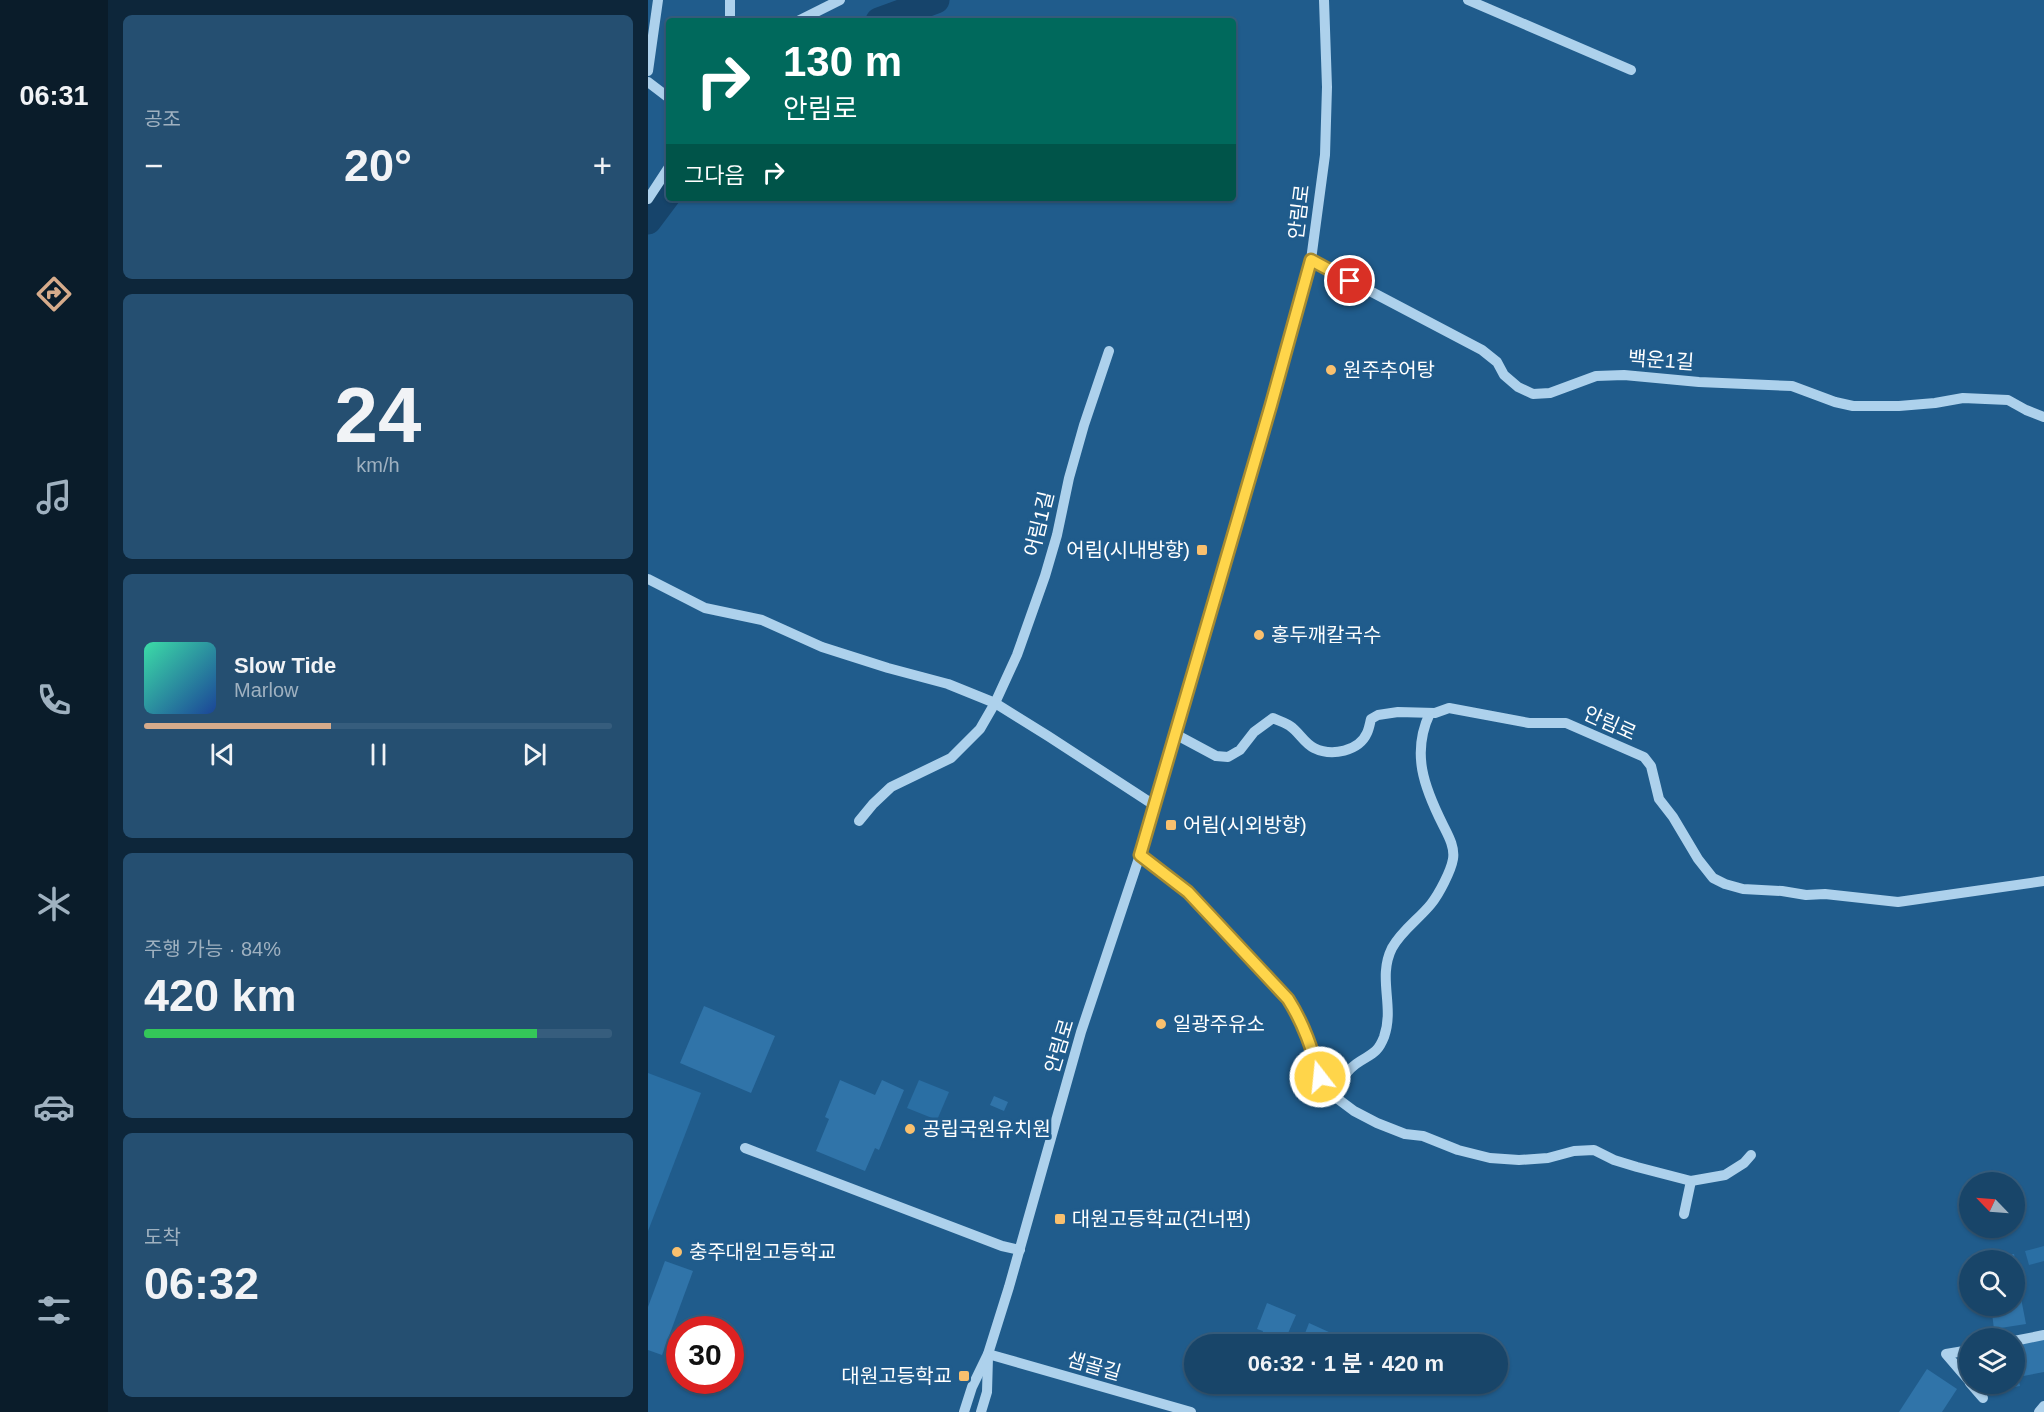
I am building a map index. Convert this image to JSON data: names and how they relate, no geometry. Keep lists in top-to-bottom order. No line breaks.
{"streets":{"street":["안림로","백운1길","어림1길","샘골길"]},"crossings":[["안림로","백운1길"],["안림로","샘골길"]],"places":{"other":["원주추어탕","홍두깨칼국수","일광주유소","공립국원유치원","충주대원고등학교"],"transit":["어림(시내방향)","어림(시외방향)","대원고등학교(건너편)","대원고등학교"]},"north":"top left","page":{"tabs":"06:31","tile":["공조",["24","km/h"],["주행 가능 · 84%","420 km"],["도착","06:32"]],"turn":["130 m","안림로"],"heat":["−","20°","+"],"then":"그다음","song":["Slow Tide","Marlow"],"limit":"30","trip":"06:32 · 1 분 · 420 m"}}
